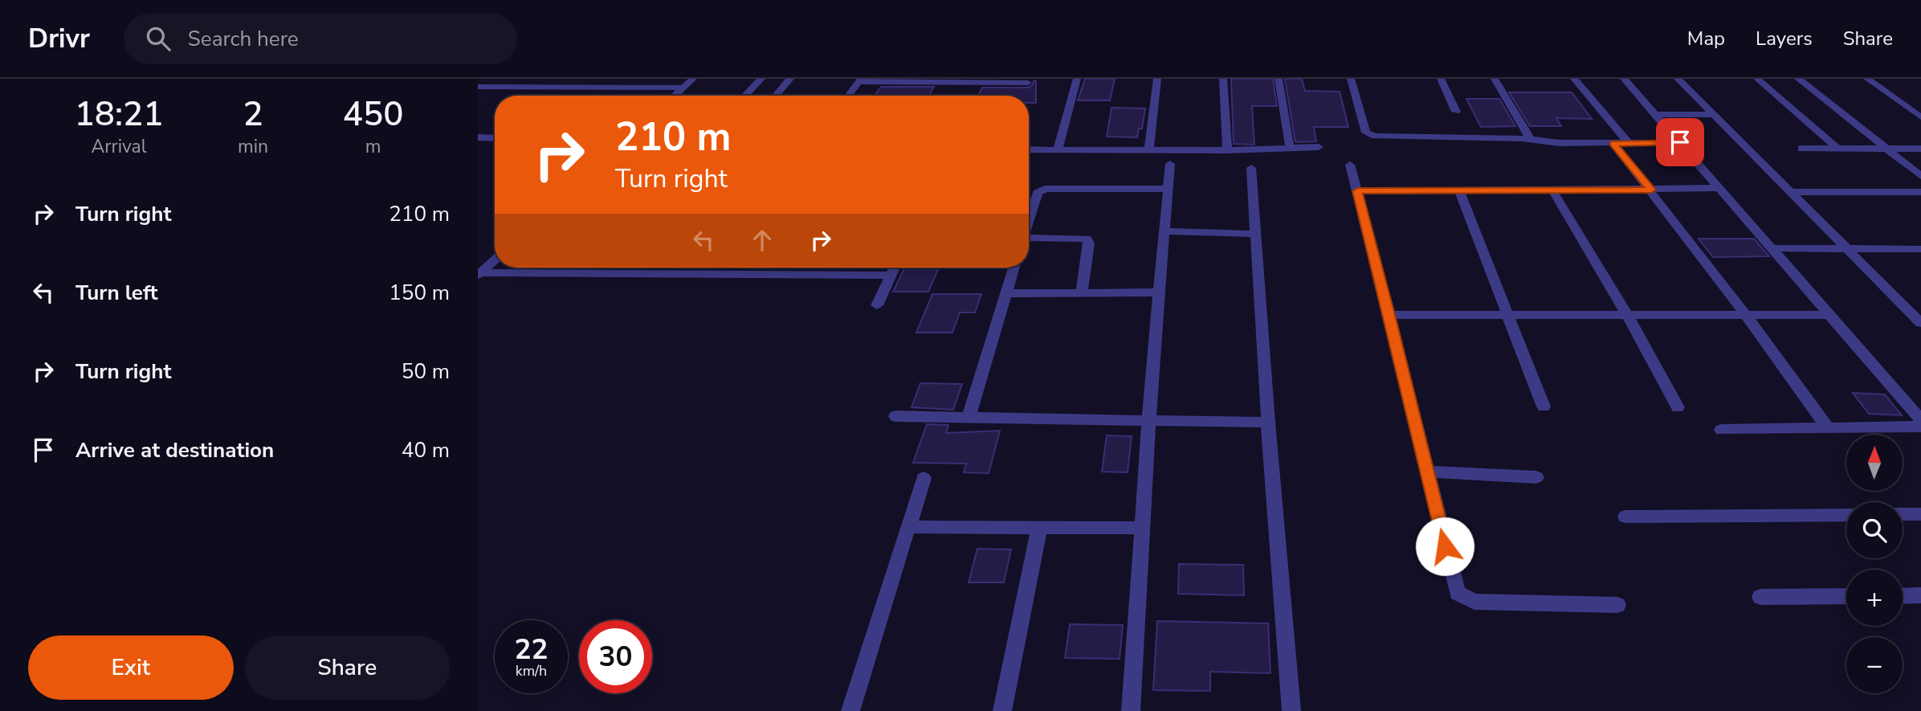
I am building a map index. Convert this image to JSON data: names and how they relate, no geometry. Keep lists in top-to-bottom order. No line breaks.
{"north":"top","page":{"header":"Drivr","search":"Search here","nav":["Map","Layers","Share"],"eta":["18:21","Arrival","2","min","450","m"],"turn":["210 m","Turn right"],"list":[{"name":"Turn right","value":"210 m"},{"name":"Turn left","value":"150 m"},{"name":"Turn right","value":"50 m"},{"name":"Arrive at destination","value":"40 m"}],"map_buttons":["+","−"],"speed":"22 km/h","limit":"30","buttons":["Exit","Share"]}}
